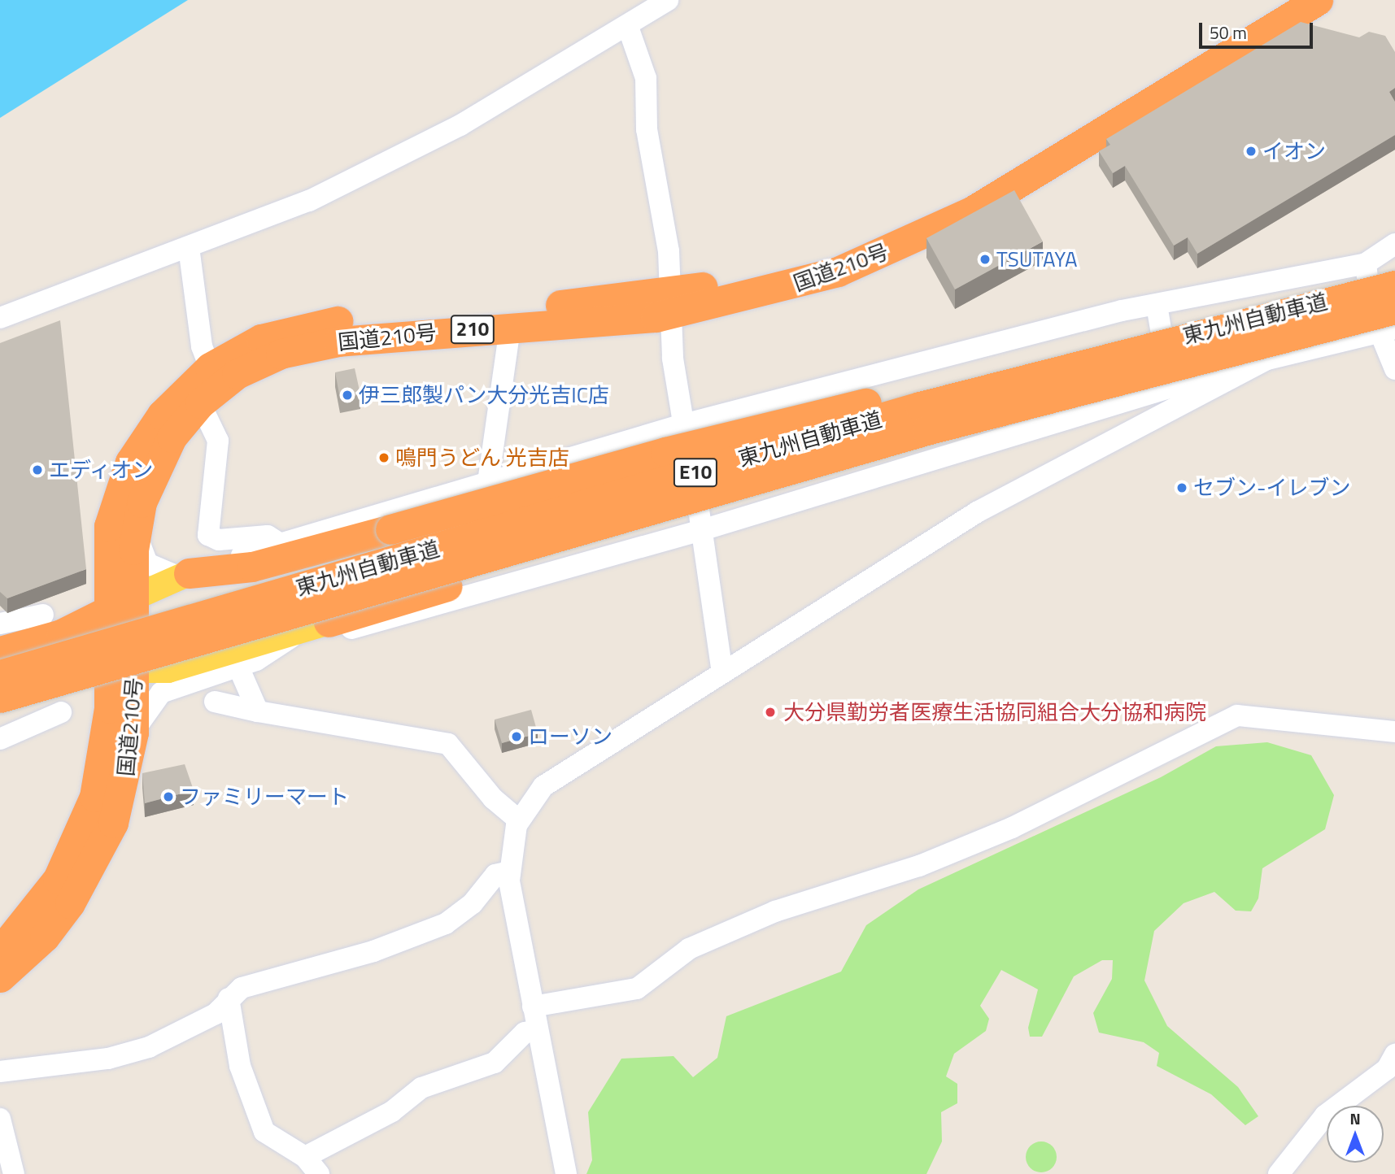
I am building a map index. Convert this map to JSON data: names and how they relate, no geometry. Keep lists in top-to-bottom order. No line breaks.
{"streets":{"highway":["国道210号","東九州自動車道","210","E10"]},"places":["イオン","TSUTAYA","伊三郎製パン大分光吉IC店","鳴門うどん 光吉店","エディオン","セブン-イレブン","大分県勤労者医療生活協同組合大分協和病院","ローソン","ファミリーマート"],"scale_bar":"50 m","north":"top"}
